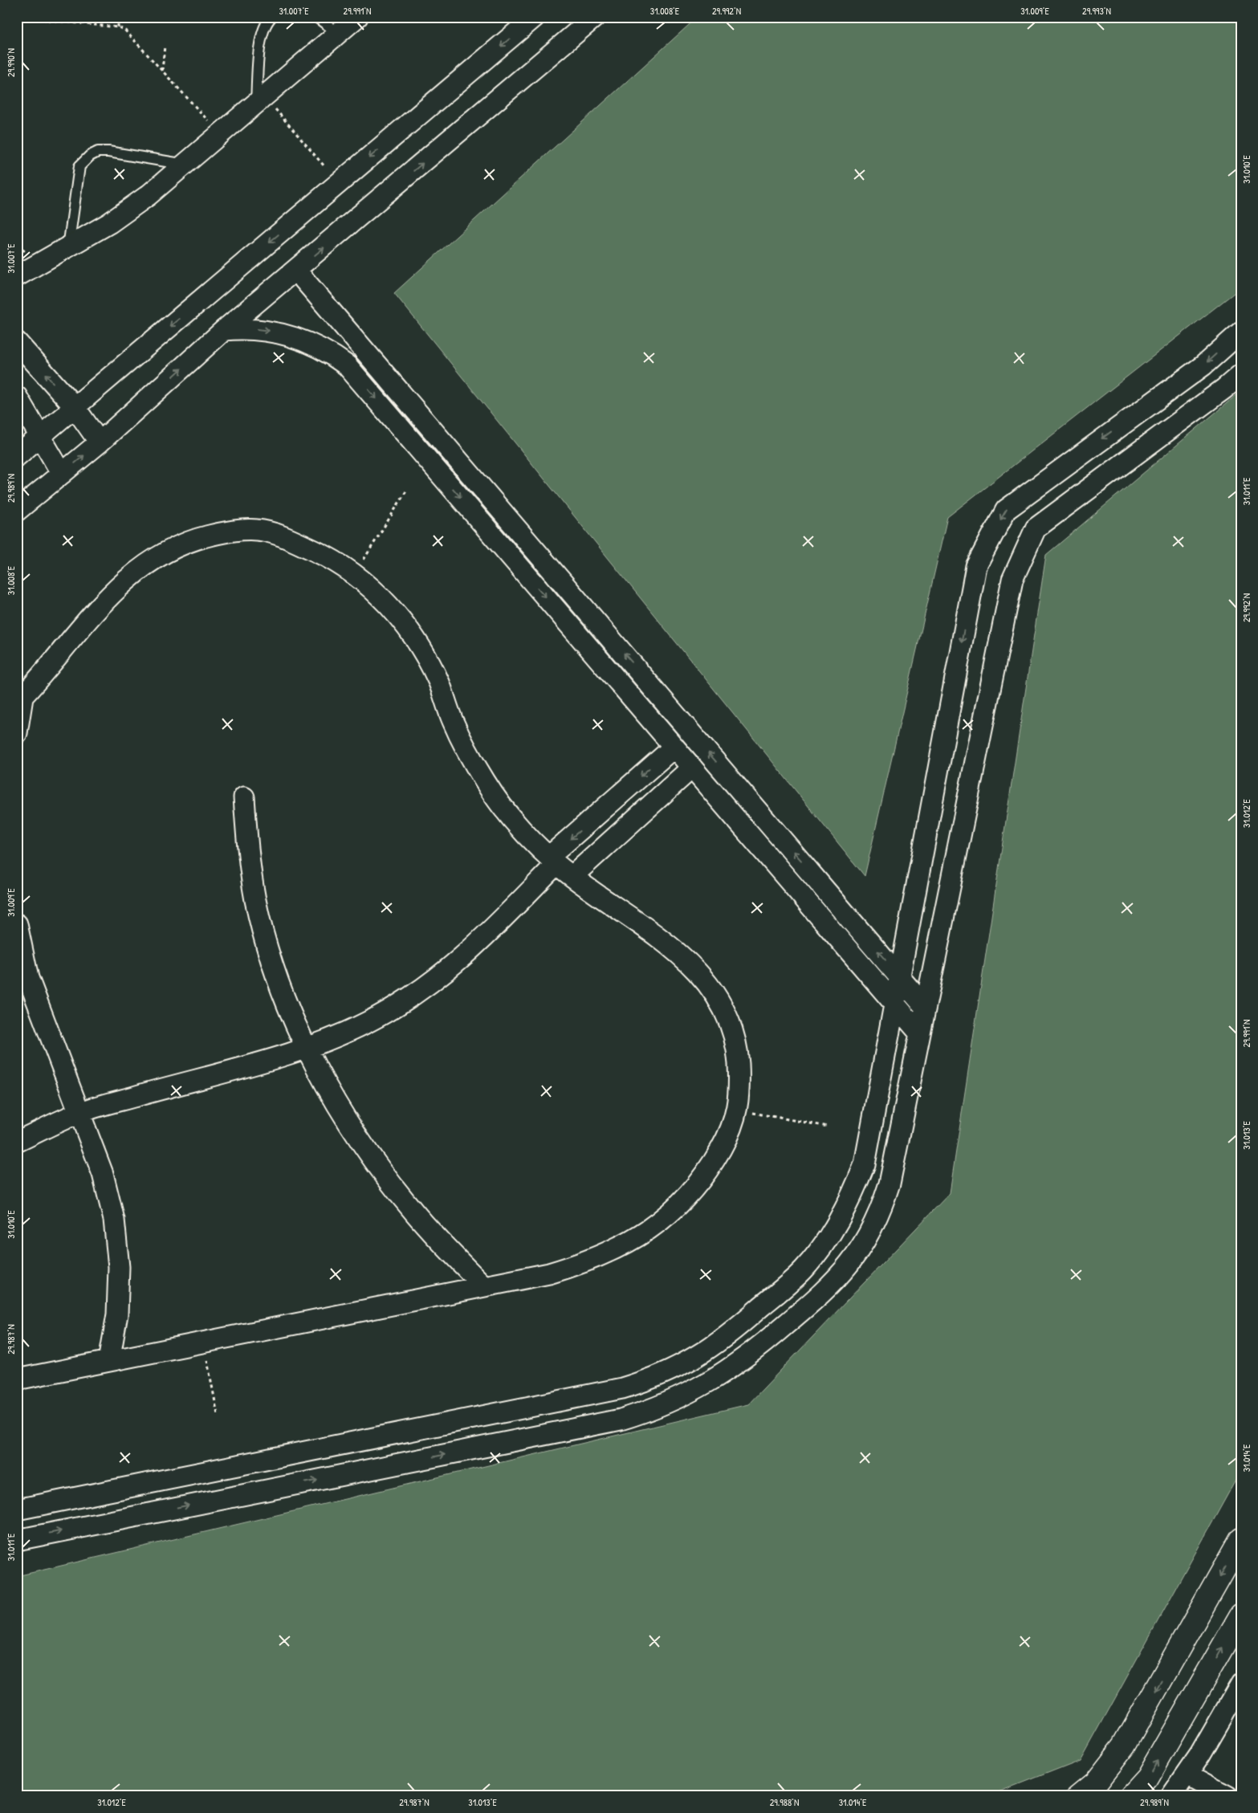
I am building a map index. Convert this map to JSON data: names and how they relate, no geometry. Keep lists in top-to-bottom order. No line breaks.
{"coordinates":["31.007°E","29.991°N","31.008°E","29.992°N","31.009°E","29.993°N","29.990°N","31.010°E","29.989°N","31.011°E","31.012°E","31.013°E","29.987°N","31.014°E","29.988°N"]}
